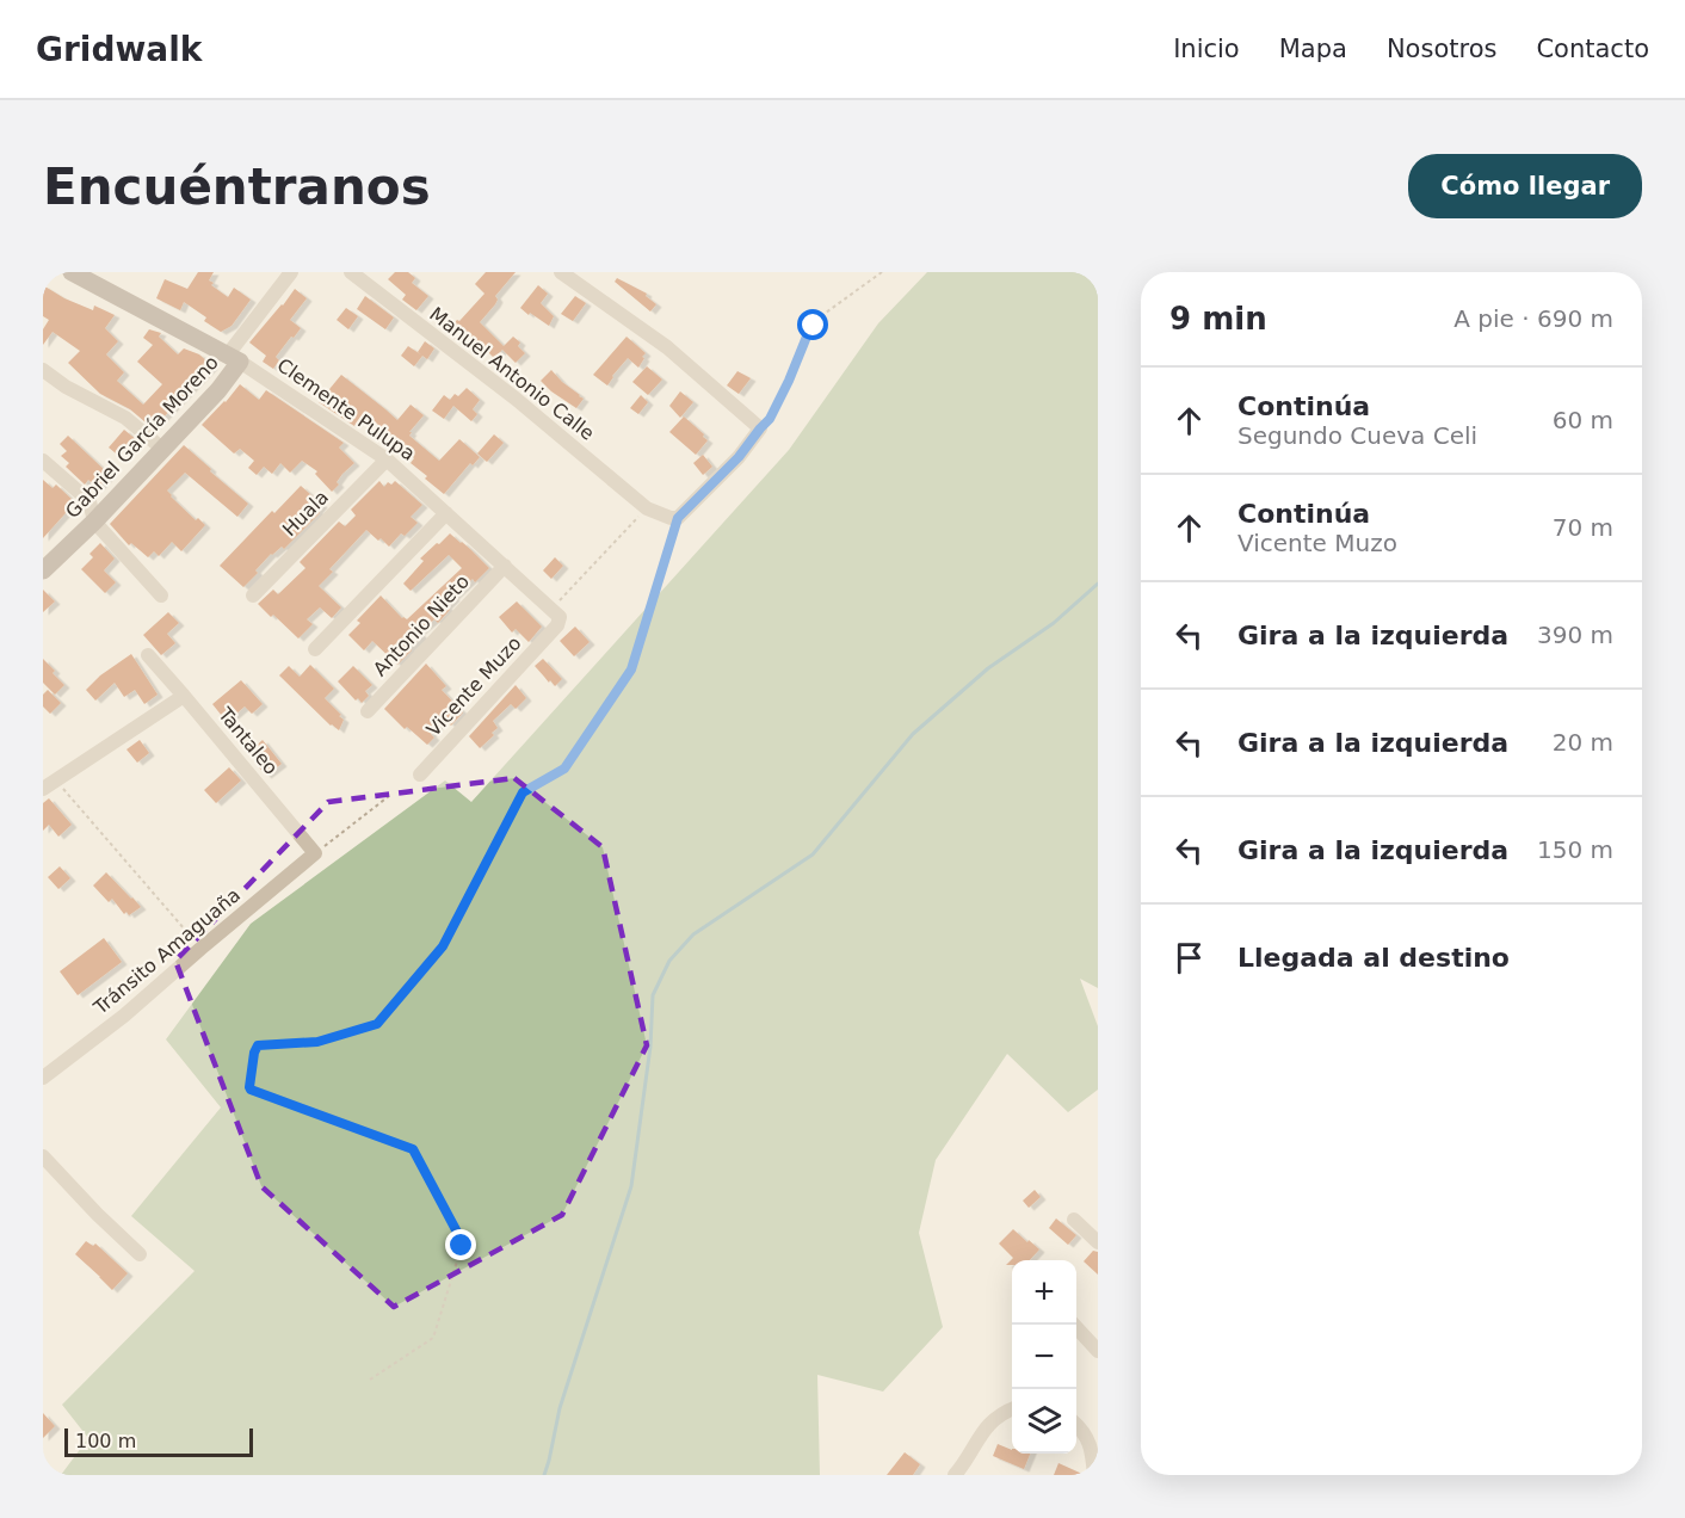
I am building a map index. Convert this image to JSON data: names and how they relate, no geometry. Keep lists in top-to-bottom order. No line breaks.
{"streets":{"street":["Manuel Antonio Calle","Clemente Pulupa","Gabriel García Moreno","Huala","Antonio Nieto","Vicente Muzo","Tantaleo","Tránsito Amaguaña"]},"crossings":[["Clemente Pulupa","Gabriel García Moreno"],["Clemente Pulupa","Huala"],["Clemente Pulupa","Antonio Nieto"],["Clemente Pulupa","Vicente Muzo"],["Tantaleo","Tránsito Amaguaña"]],"scale_bar":"100 m","page":{"header":"Gridwalk","nav":["Inicio","Mapa","Nosotros","Contacto"],"buttons":"Cómo llegar","title":"Encuéntranos","heading":["9 min","A pie · 690 m"],"list":[["Continúa","Segundo Cueva Celi","60 m"],["Continúa","Vicente Muzo","70 m"],["Gira a la izquierda","390 m"],["Gira a la izquierda","20 m"],["Gira a la izquierda","150 m"],"Llegada al destino"],"map_buttons":["+","−"],"scale":"100 m"}}
